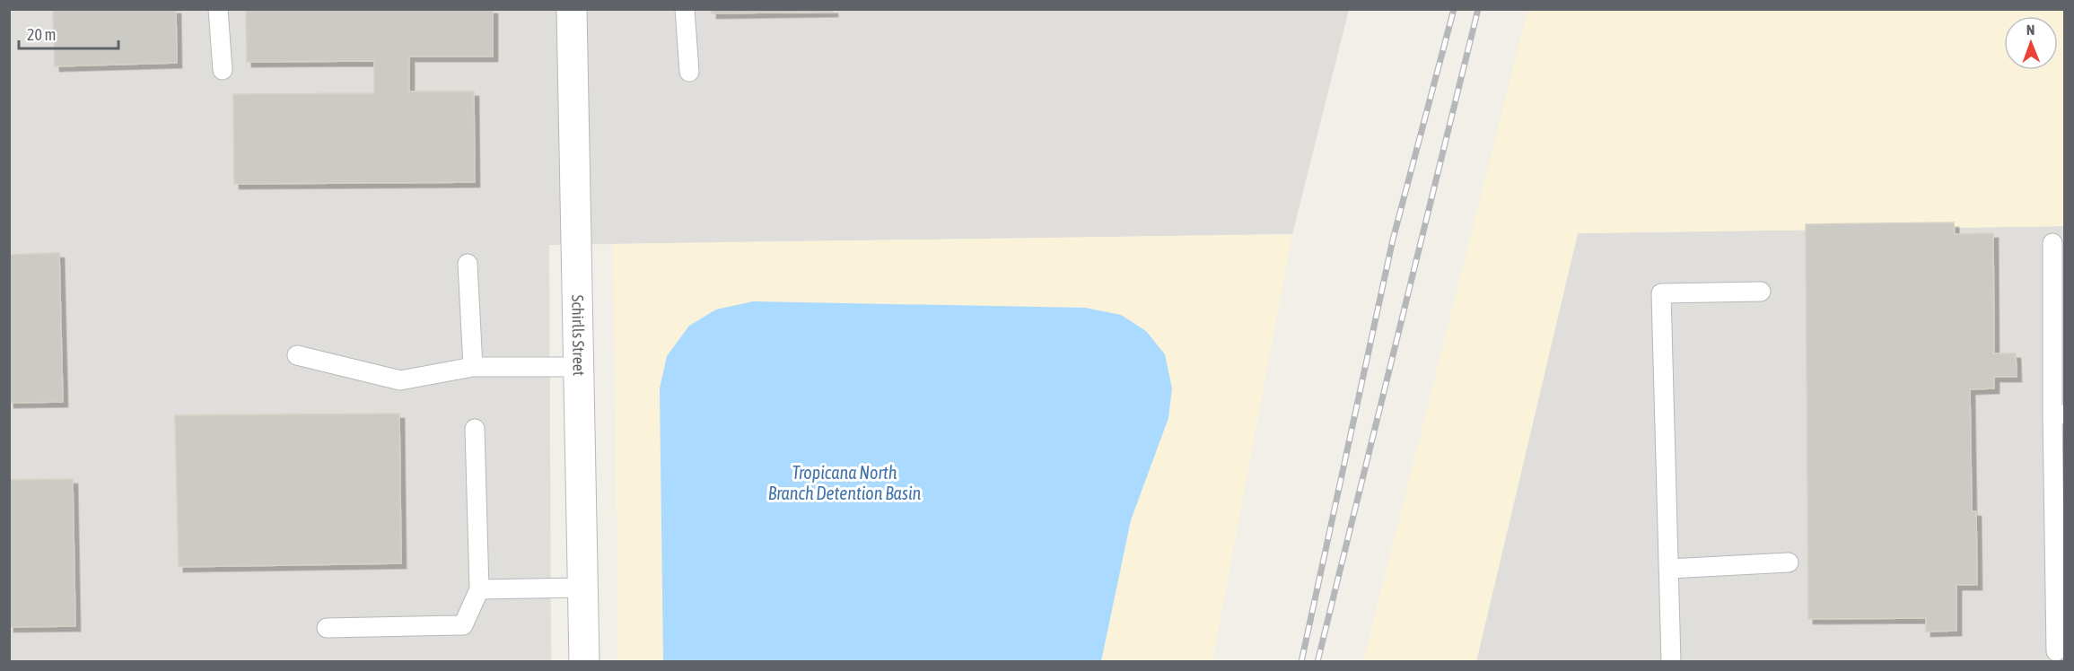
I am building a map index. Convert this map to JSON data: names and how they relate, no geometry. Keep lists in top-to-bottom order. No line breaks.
{"streets":{"street":["Schirlls Street"]},"water":["Tropicana North Branch Detention Basin"],"scale_bar":"20 m","north":"top"}
